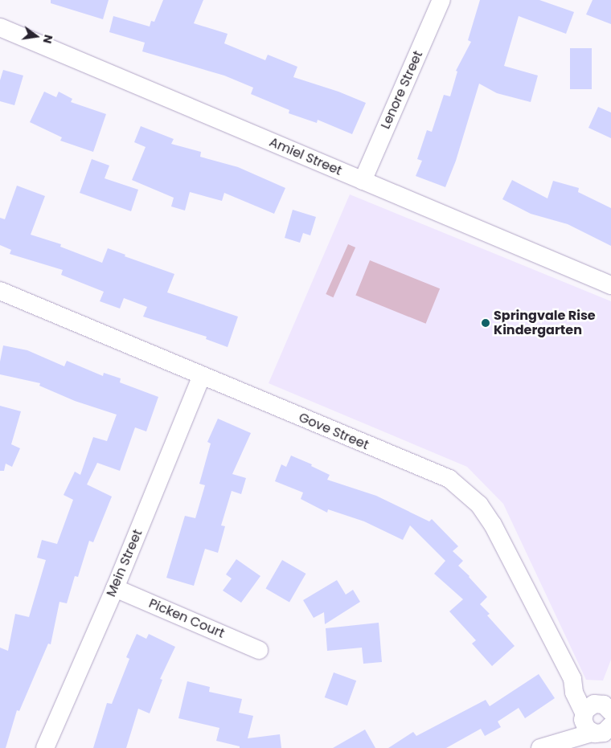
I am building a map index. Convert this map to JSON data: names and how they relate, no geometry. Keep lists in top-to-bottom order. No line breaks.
{"streets":{"street":["Lenore Street","Amiel Street","Gove Street","Mein Street","Picken Court"]},"crossings":[["Lenore Street","Amiel Street"],["Gove Street","Mein Street"],["Mein Street","Picken Court"]],"places":["Springvale Rise Kindergarten"],"north":"right"}
